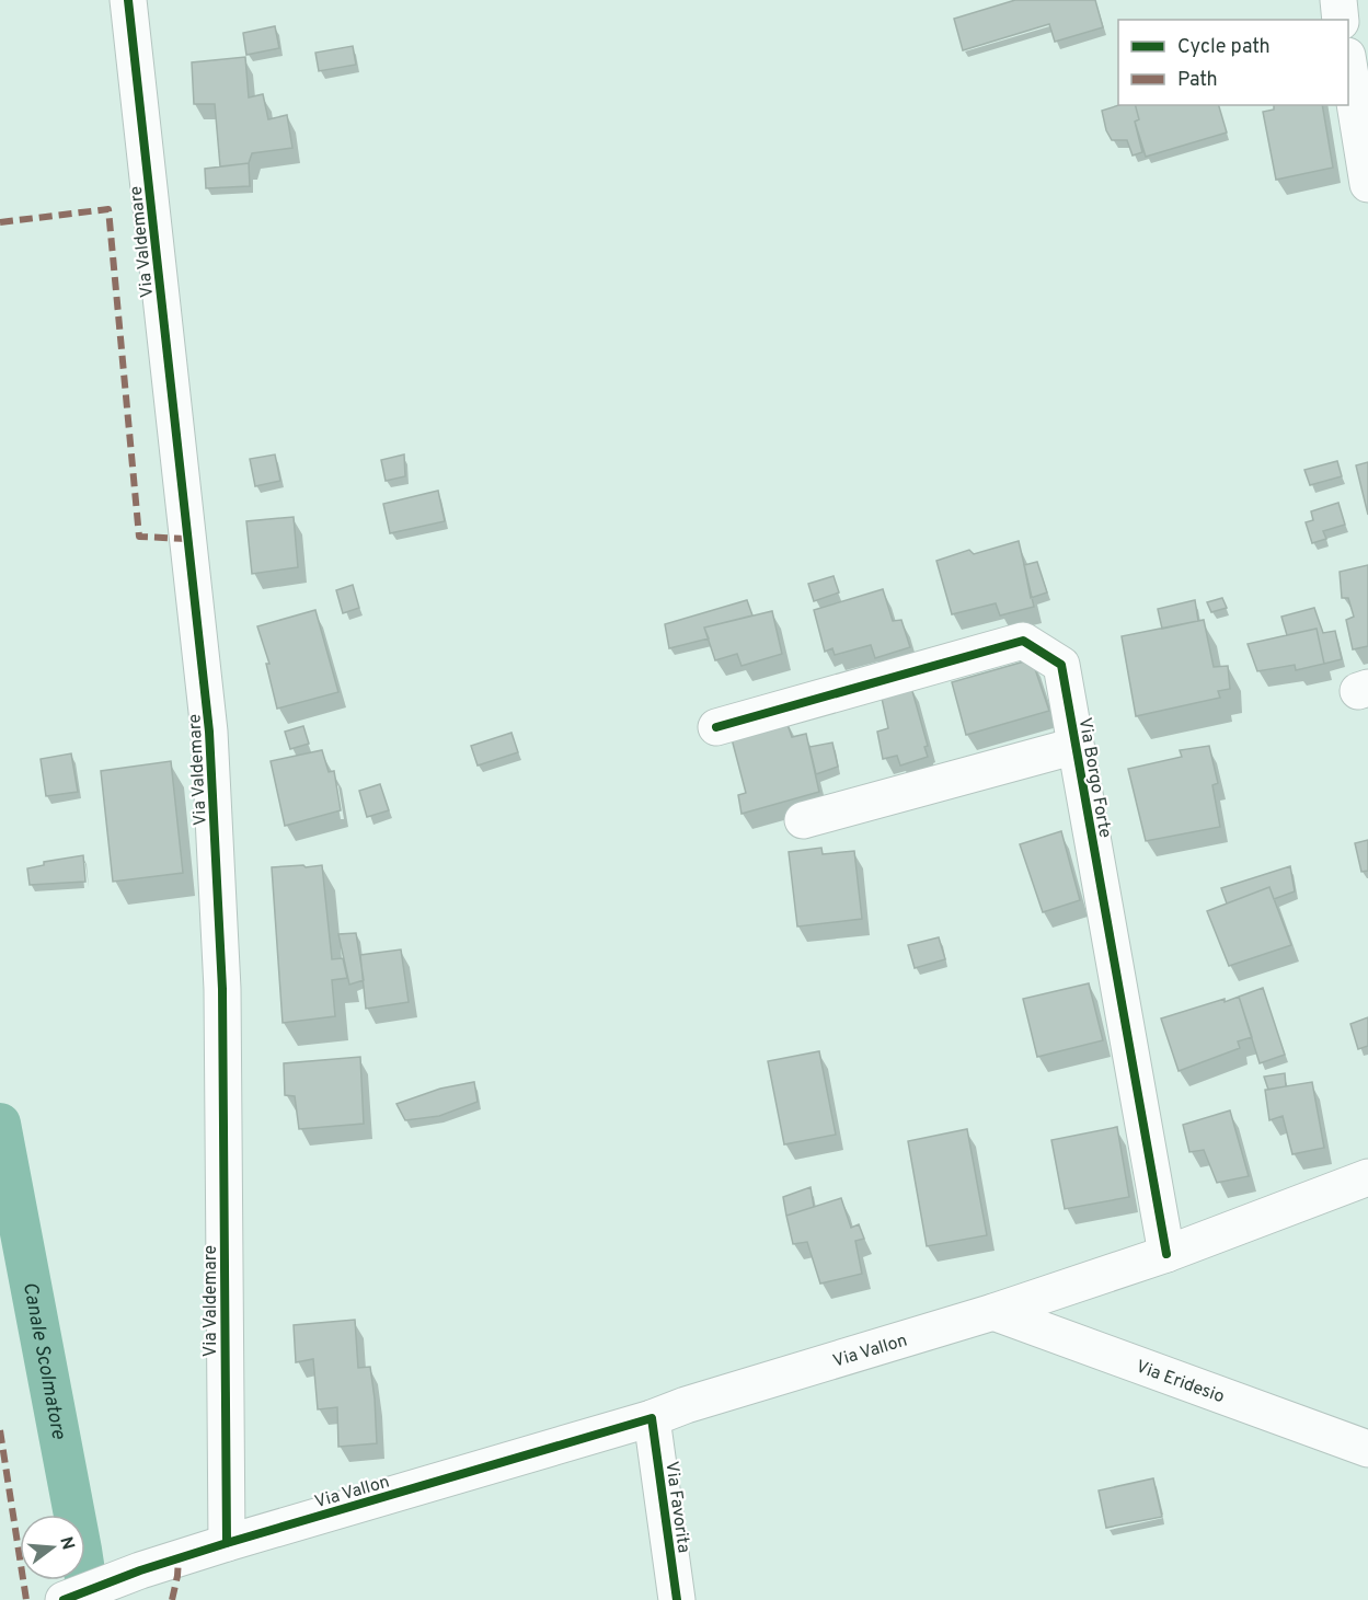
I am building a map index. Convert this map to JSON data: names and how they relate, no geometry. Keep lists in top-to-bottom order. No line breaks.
{"streets":{"street":["Via Valdemare","Via Borgo Forte","Via Vallon","Via Eridesio","Via Favorita"]},"crossings":[["Via Valdemare","Via Vallon"],["Via Borgo Forte","Via Vallon"],["Via Vallon","Via Eridesio"],["Via Vallon","Via Favorita"]],"water":["Canale Scolmatore"],"legend":["Cycle path","Path"],"north":"right"}
